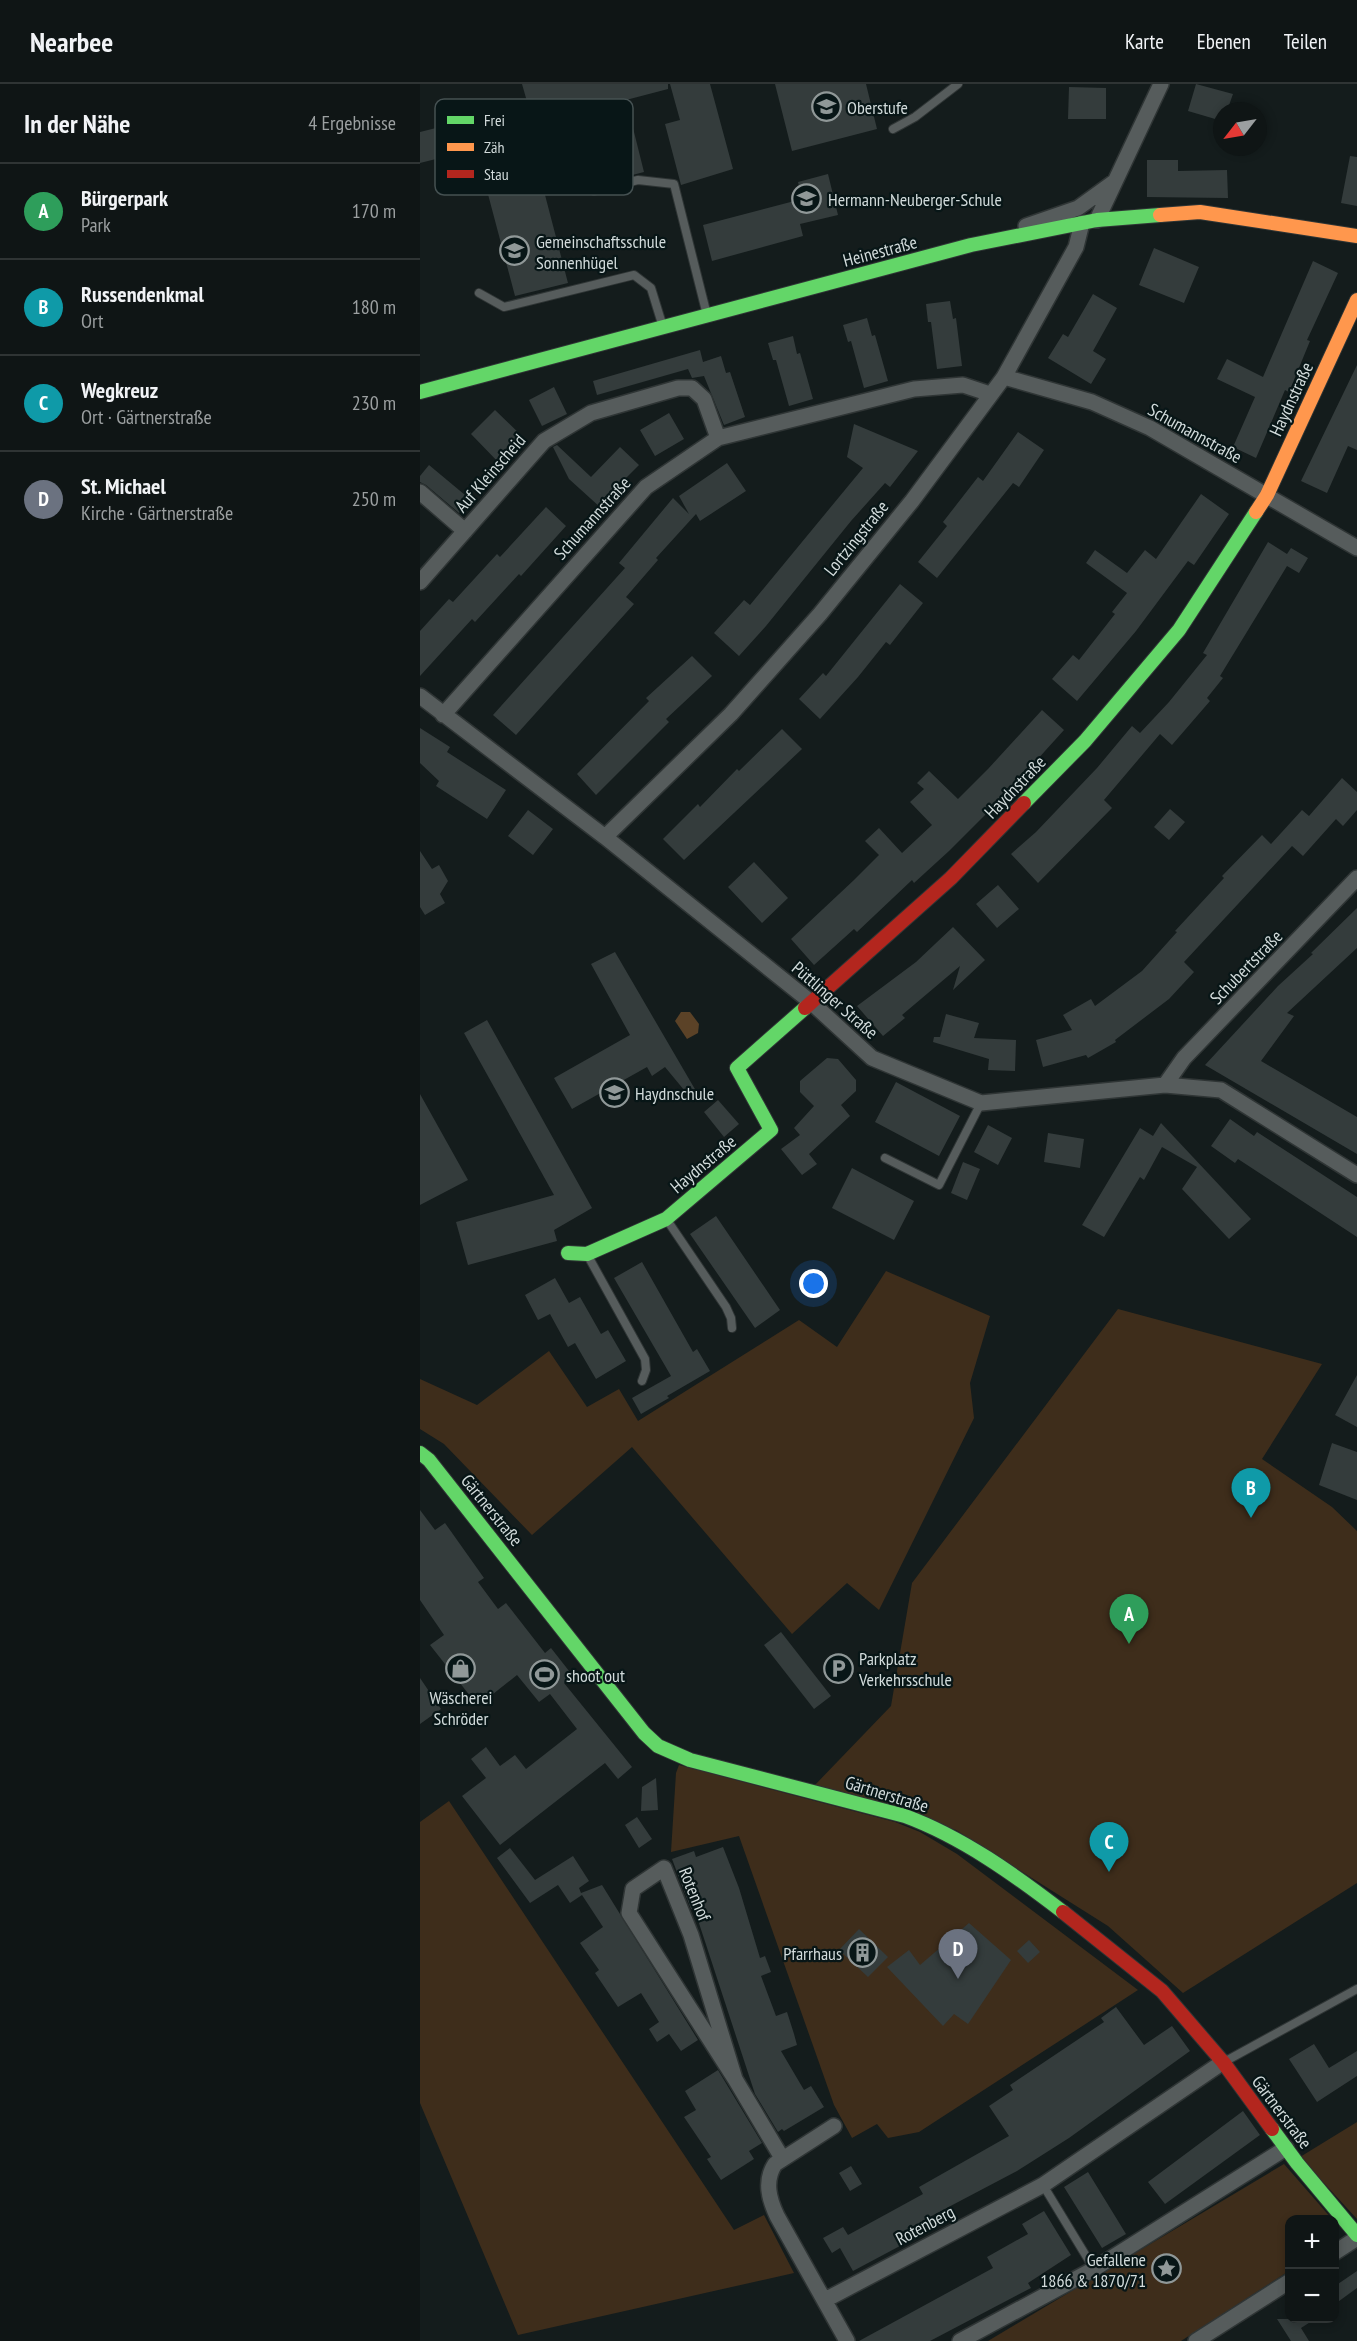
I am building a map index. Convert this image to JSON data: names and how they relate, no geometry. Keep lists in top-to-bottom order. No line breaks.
{"streets":{"street":["Heinestraße","Haydnstraße","Schumannstraße","Auf Kleinscheid","Lortzingstraße","Schubertstraße","Püttlinger Straße","Gärtnerstraße","Rotenhof","Rotenberg"]},"crossings":[["Heinestraße","Lortzingstraße"],["Haydnstraße","Schumannstraße"],["Haydnstraße","Püttlinger Straße"],["Schumannstraße","Auf Kleinscheid"],["Schumannstraße","Lortzingstraße"],["Schumannstraße","Püttlinger Straße"],["Lortzingstraße","Püttlinger Straße"],["Schubertstraße","Püttlinger Straße"],["Gärtnerstraße","Rotenberg"]],"places":{"school or university":["Oberstufe","Hermann-Neuberger-Schule","Gemeinschaftsschule Sonnenhügel","Haydnschule"],"shop":["Wäscherei Schröder"],"parking":["Parkplatz Verkehrsschule"],"sports":["shoot out"],"building":["Pfarrhaus"],"place":["Gefallene 1866 & 1870/71"]},"legend":["Frei","Zäh","Stau"],"north":"bottom left","page":{"header":"Nearbee","nav":["Karte","Ebenen","Teilen"],"heading":["In der Nähe","4 Ergebnisse"],"list":[{"mark":"A","name":"Bürgerpark","note":"Park","value":"170 m"},{"mark":"B","name":"Russendenkmal","note":"Ort","value":"180 m"},{"mark":"C","name":"Wegkreuz","note":"Ort · Gärtnerstraße","value":"230 m"},{"mark":"D","name":"St. Michael","note":"Kirche · Gärtnerstraße","value":"250 m"}],"pins":["B","A","C","D"],"map_buttons":["+","−"]}}
